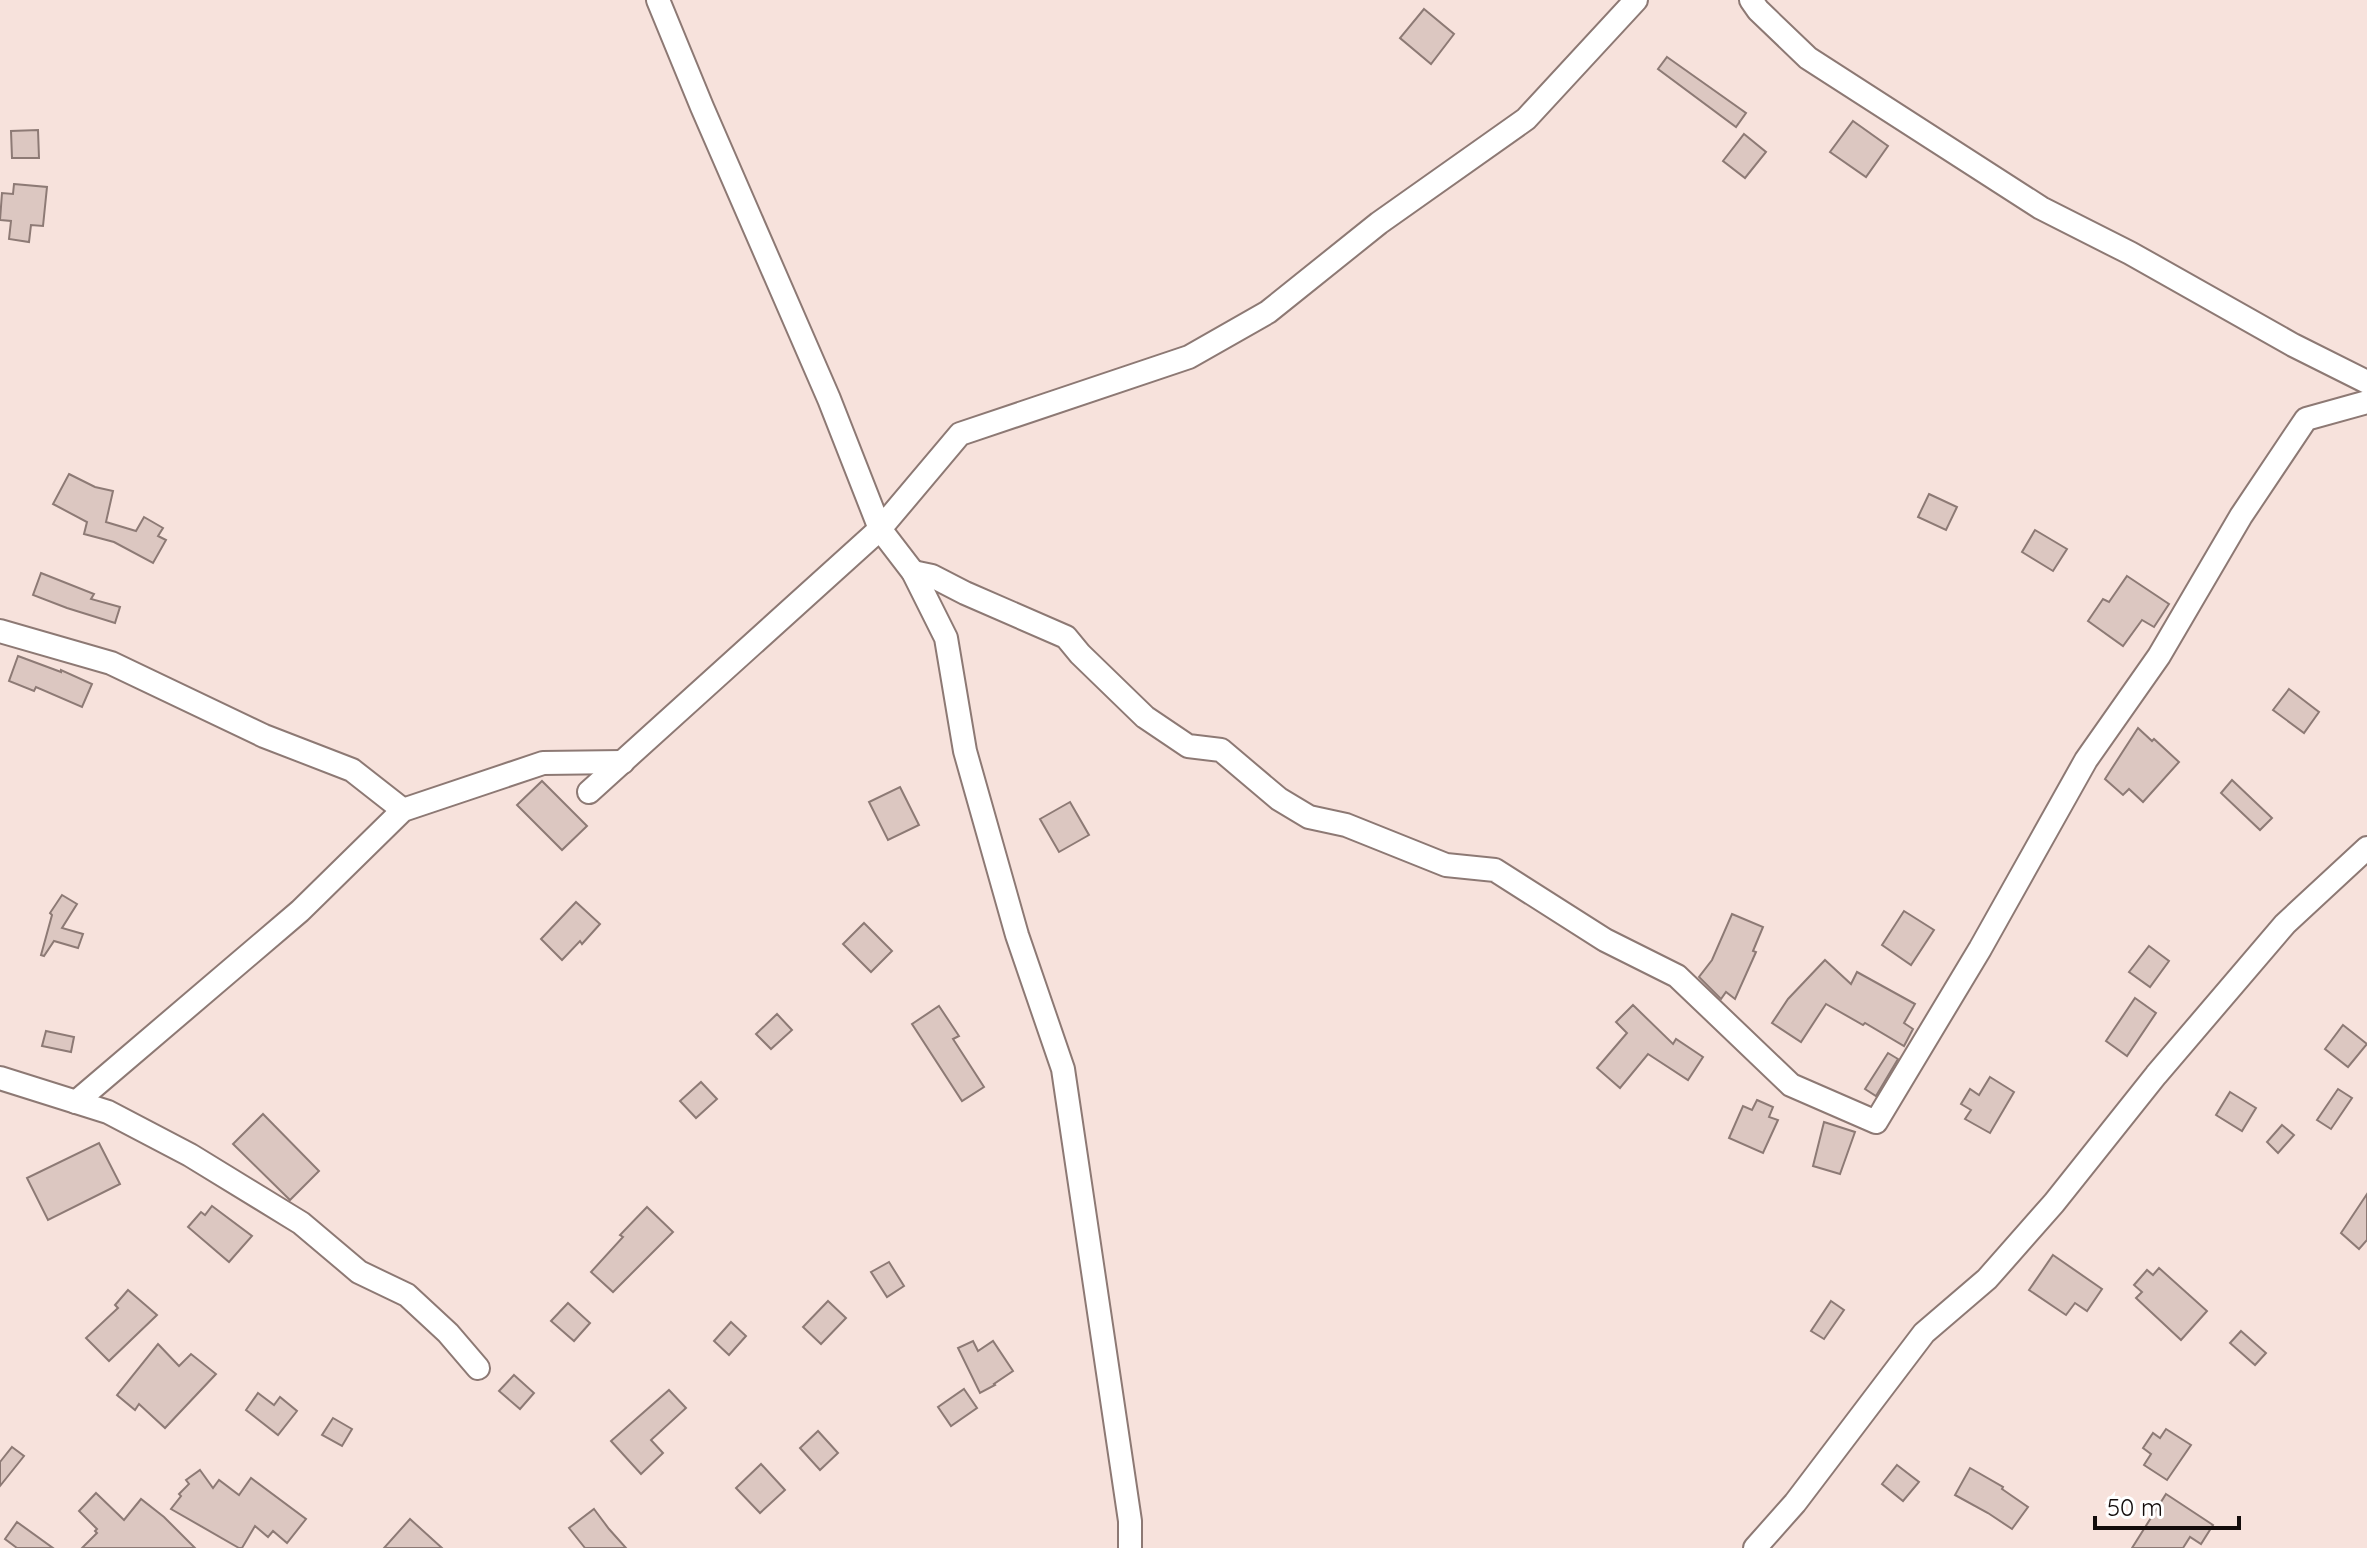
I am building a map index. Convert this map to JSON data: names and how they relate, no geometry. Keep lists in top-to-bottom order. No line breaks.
{"scale_bar":"50 m"}
